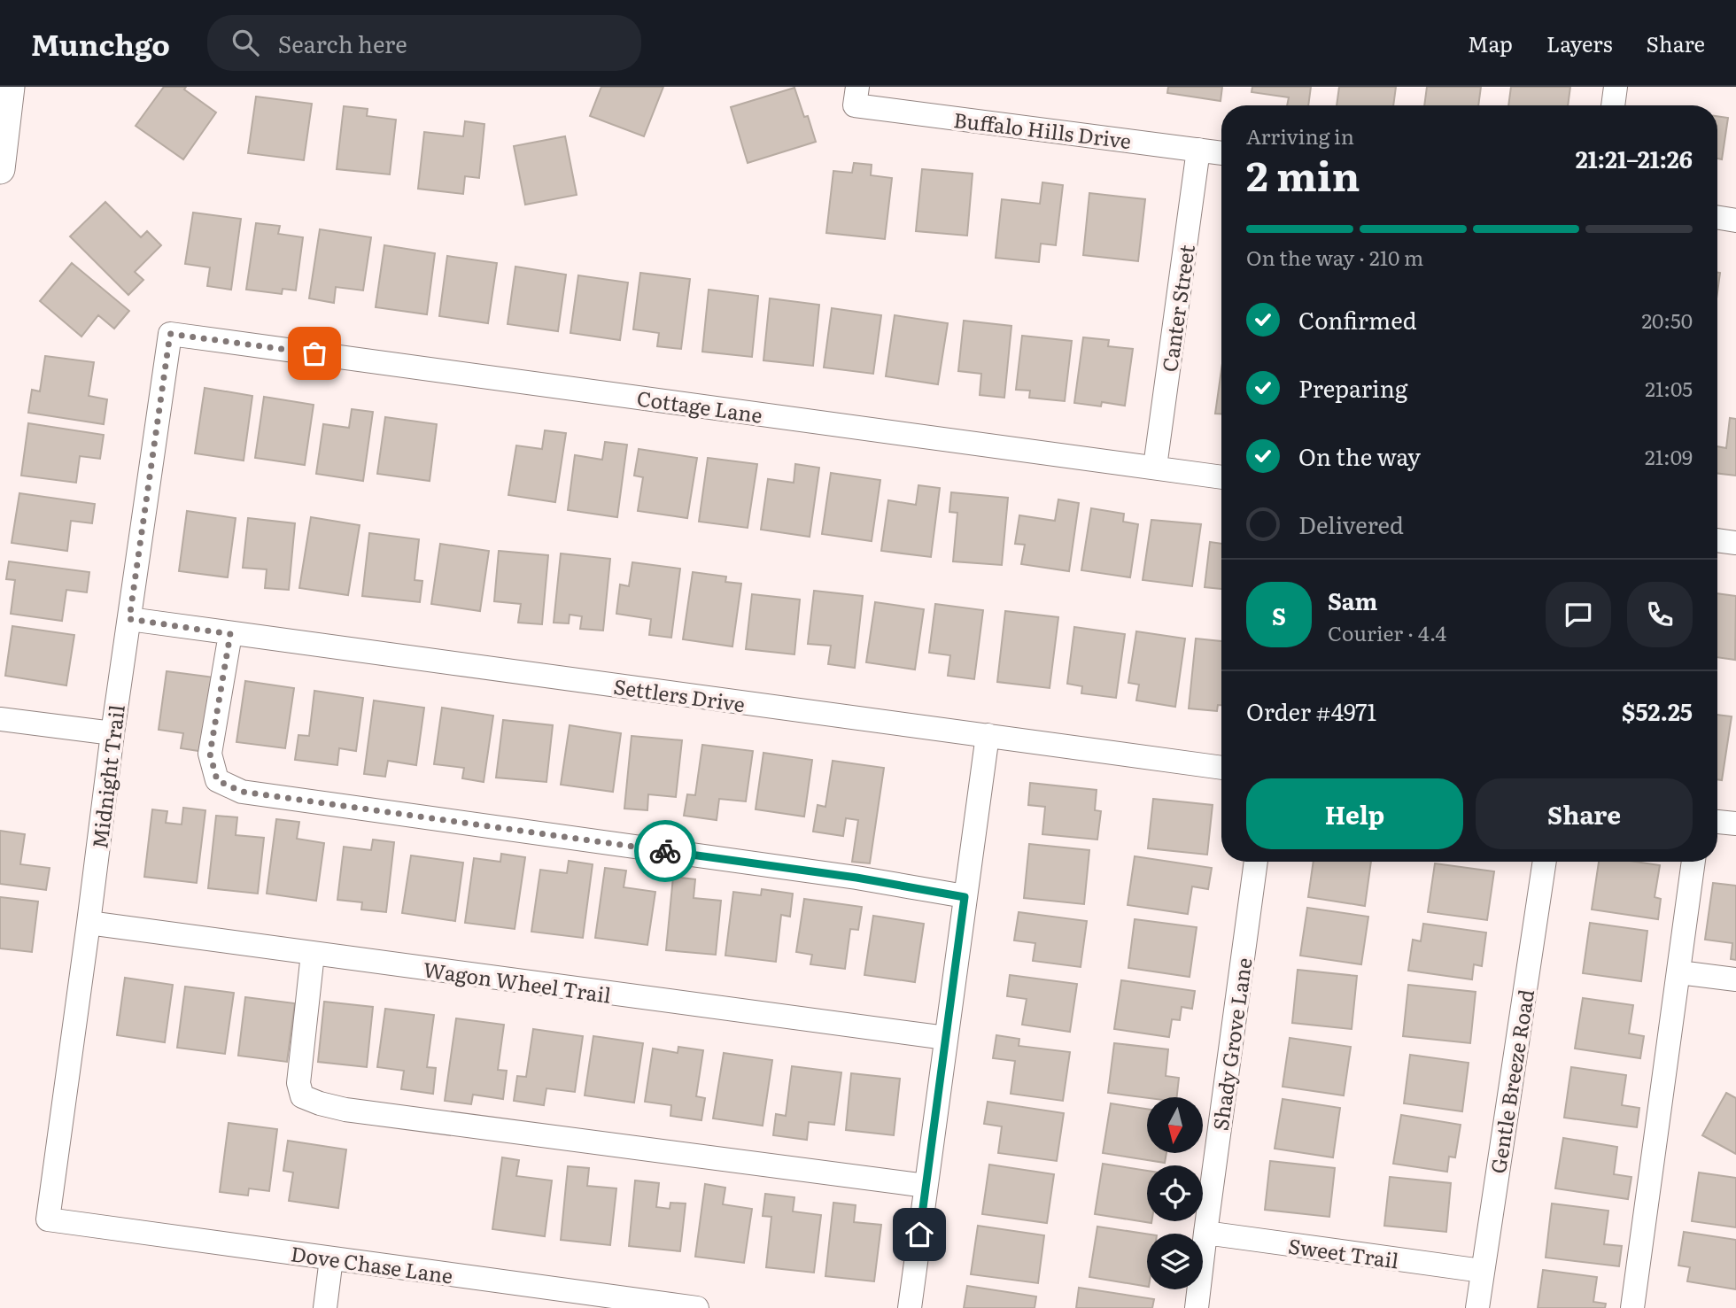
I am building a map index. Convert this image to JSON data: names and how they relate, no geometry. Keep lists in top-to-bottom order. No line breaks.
{"streets":{"street":["Buffalo Hills Drive","Canter Street","Cottage Lane","Settlers Drive","Midnight Trail","Wagon Wheel Trail","Shady Grove Lane","Gentle Breeze Road","Sweet Trail","Dove Chase Lane"]},"crossings":[["Buffalo Hills Drive","Canter Street"],["Canter Street","Cottage Lane"],["Cottage Lane","Midnight Trail"],["Settlers Drive","Midnight Trail"],["Midnight Trail","Wagon Wheel Trail"],["Midnight Trail","Dove Chase Lane"],["Shady Grove Lane","Sweet Trail"],["Gentle Breeze Road","Sweet Trail"]],"north":"bottom","page":{"header":"Munchgo","search":"Search here","nav":["Map","Layers","Share"],"heading":["2 min","Arriving in","21:21–21:26"],"panel":["Sam","Courier · 4.4","Order #4971","$52.25"],"bar":"On the way · 210 m","list":[["Confirmed","20:50"],["Preparing","21:05"],["On the way","21:09"],"Delivered"],"round":"S","buttons":["Help","Share"]}}
